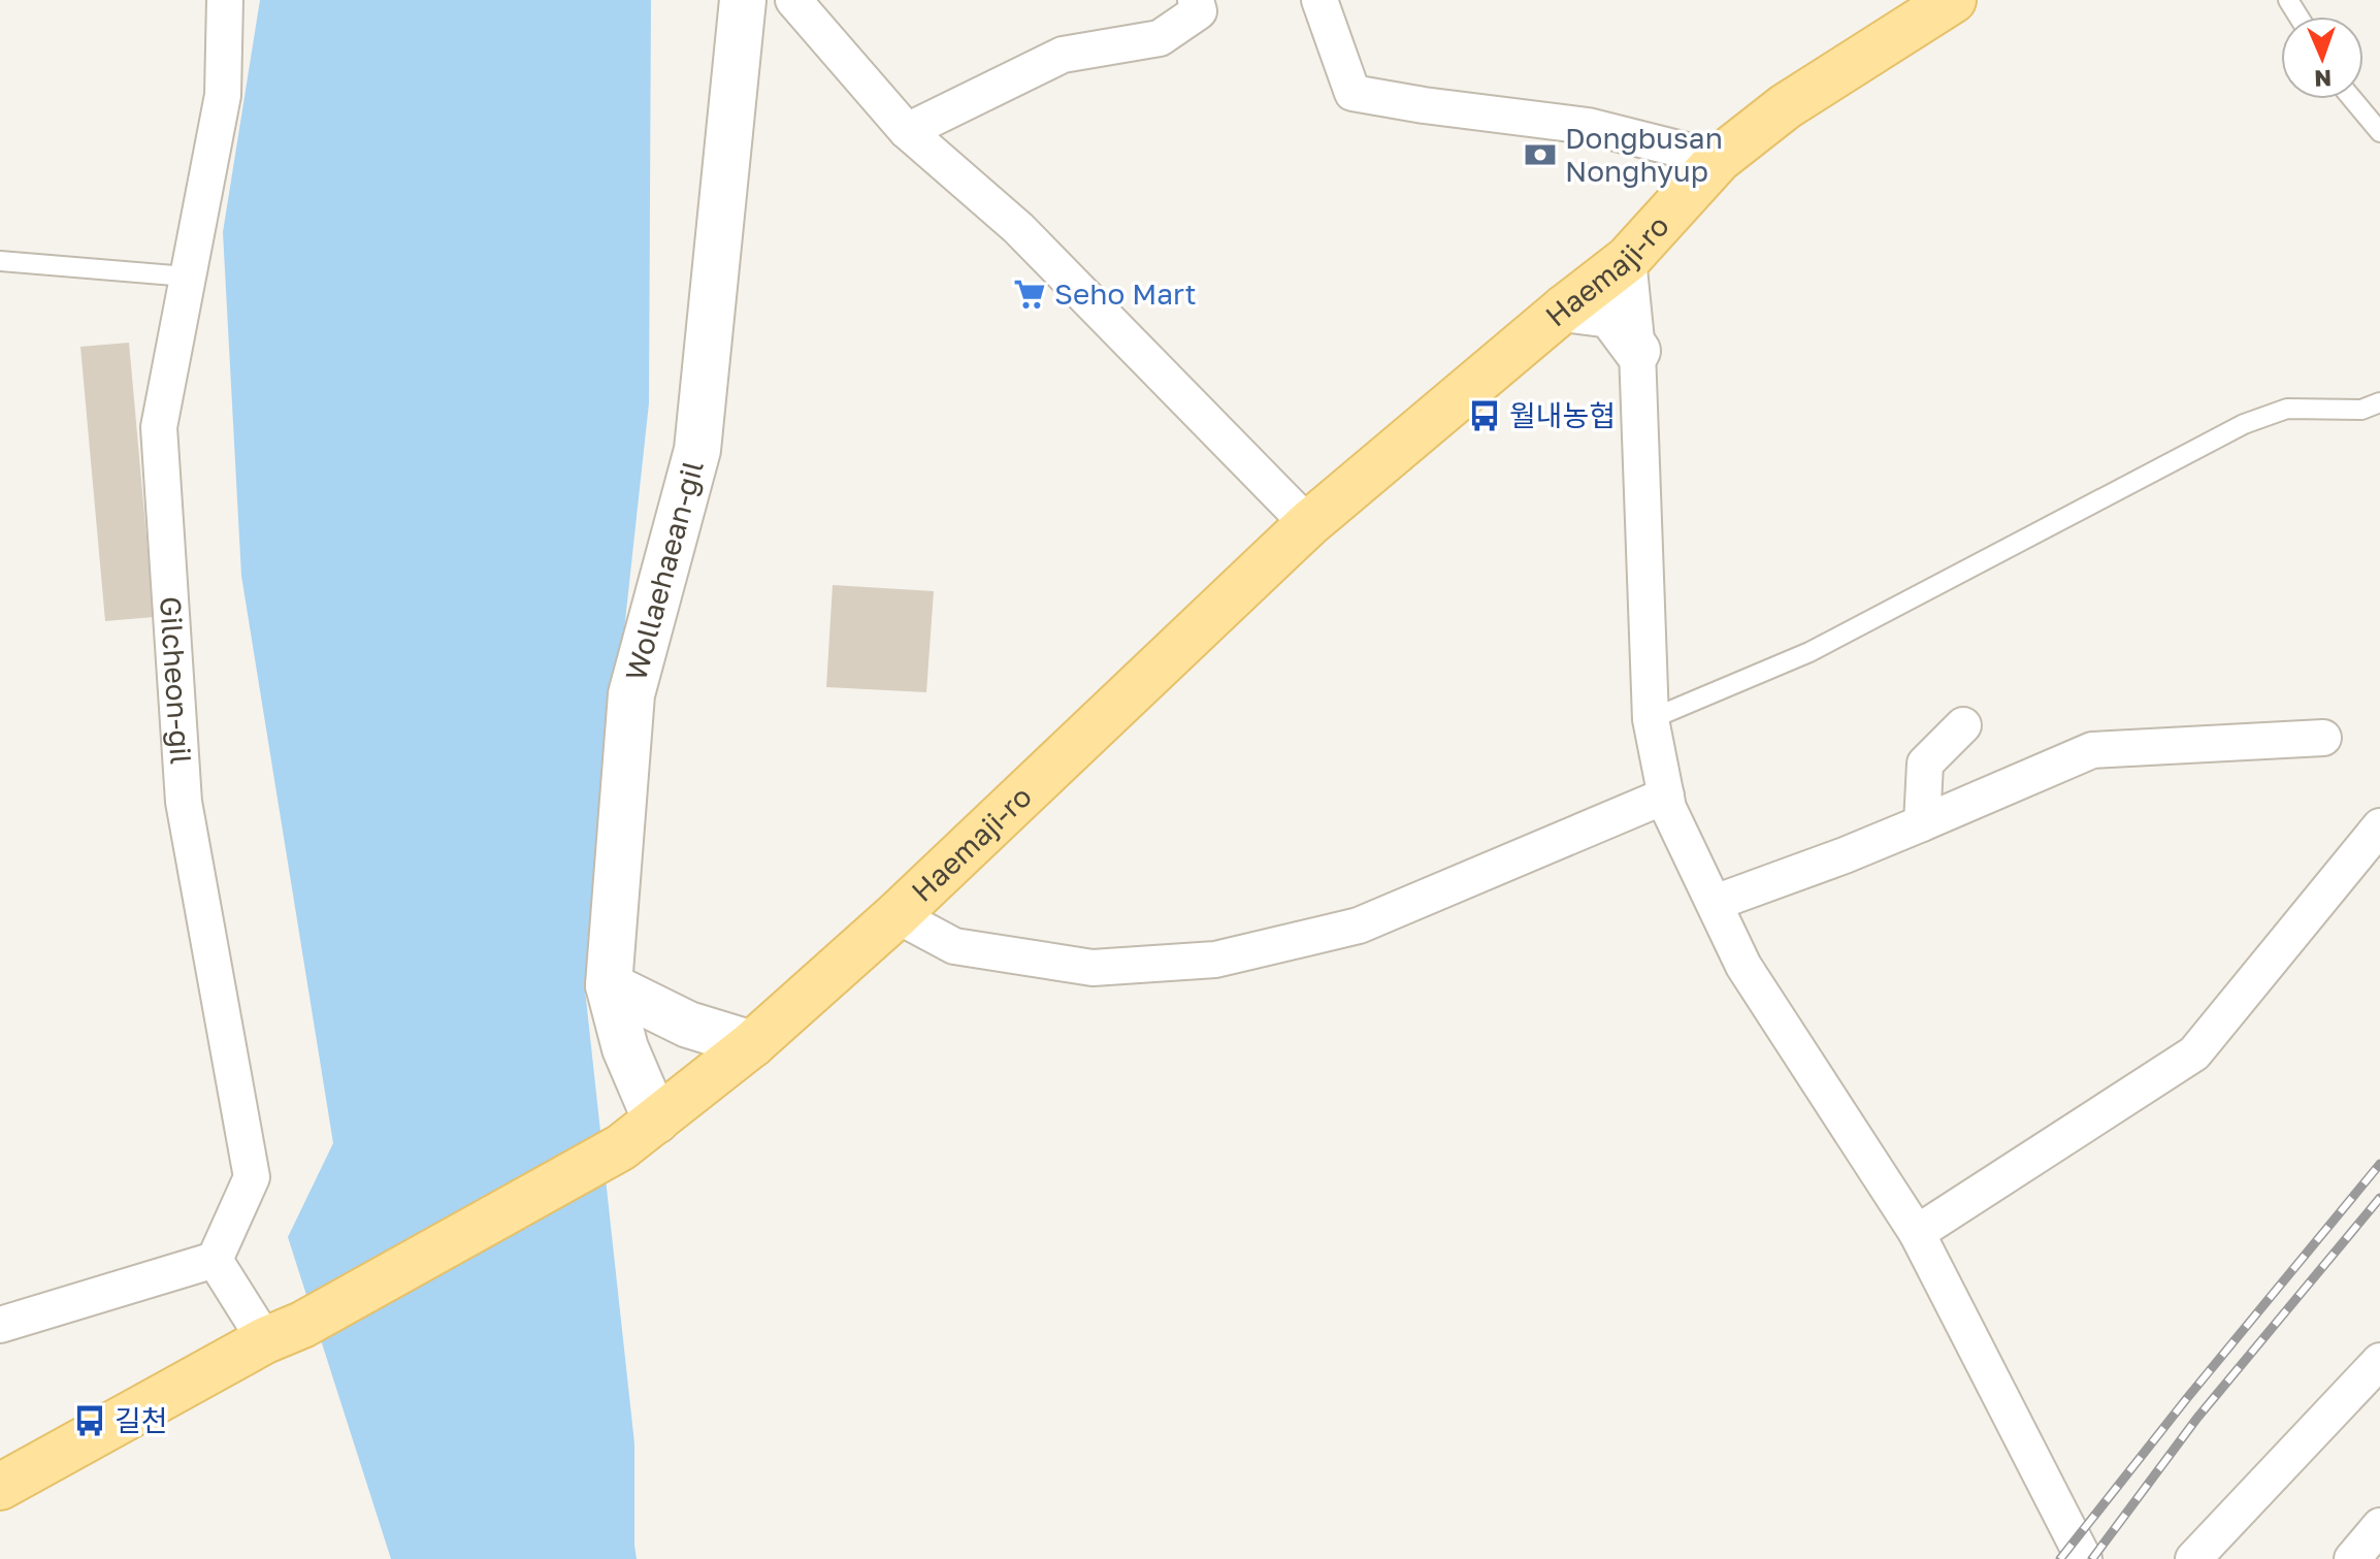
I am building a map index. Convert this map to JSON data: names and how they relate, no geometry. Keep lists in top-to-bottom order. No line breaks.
{"streets":{"main road":["Haemaji-ro"],"street":["Wollaehaean-gil","Gilcheon-gil"]},"crossings":[["Haemaji-ro","Wollaehaean-gil"]],"places":{"bank":["Dongbusan Nonghyup"],"supermarket":["Seho Mart"],"bus stop":["월내농협","길천"]},"north":"bottom"}
